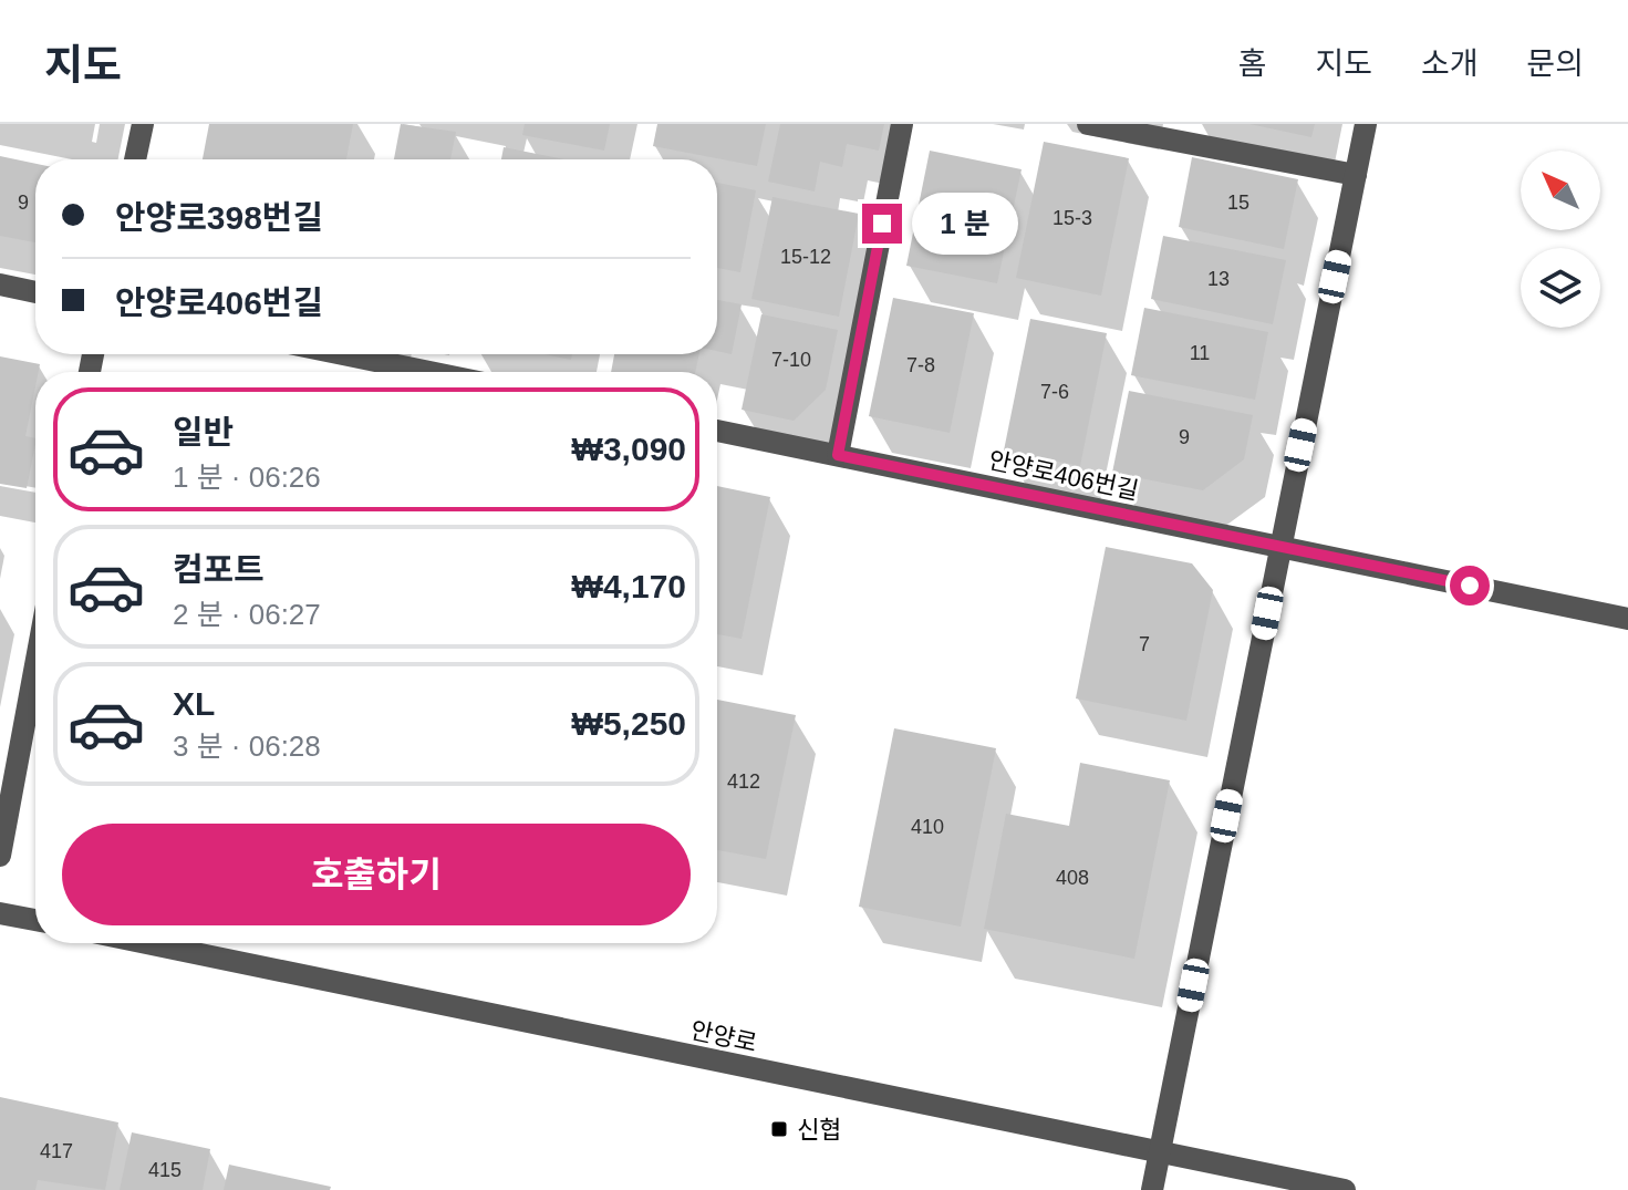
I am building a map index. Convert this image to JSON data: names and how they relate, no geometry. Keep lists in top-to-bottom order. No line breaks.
{"streets":{"street":["안양로406번길","안양로"]},"places":{"transit":["신협"]},"house_numbers":["9","15","15-3","15-12","13","11","7-10","7-8","7-6","9","7","412","410","408","417","415"],"north":"top left","page":{"header":"지도","nav":["홈","지도","소개","문의"],"banner":["안양로398번길","안양로406번길"],"bubble":"1 분","list":[{"name":"일반","note":"1 분 · 06:26","value":"₩3,090"},{"name":"컴포트","note":"2 분 · 06:27","value":"₩4,170"},{"name":"XL","note":"3 분 · 06:28","value":"₩5,250"}],"buttons":"호출하기"}}
